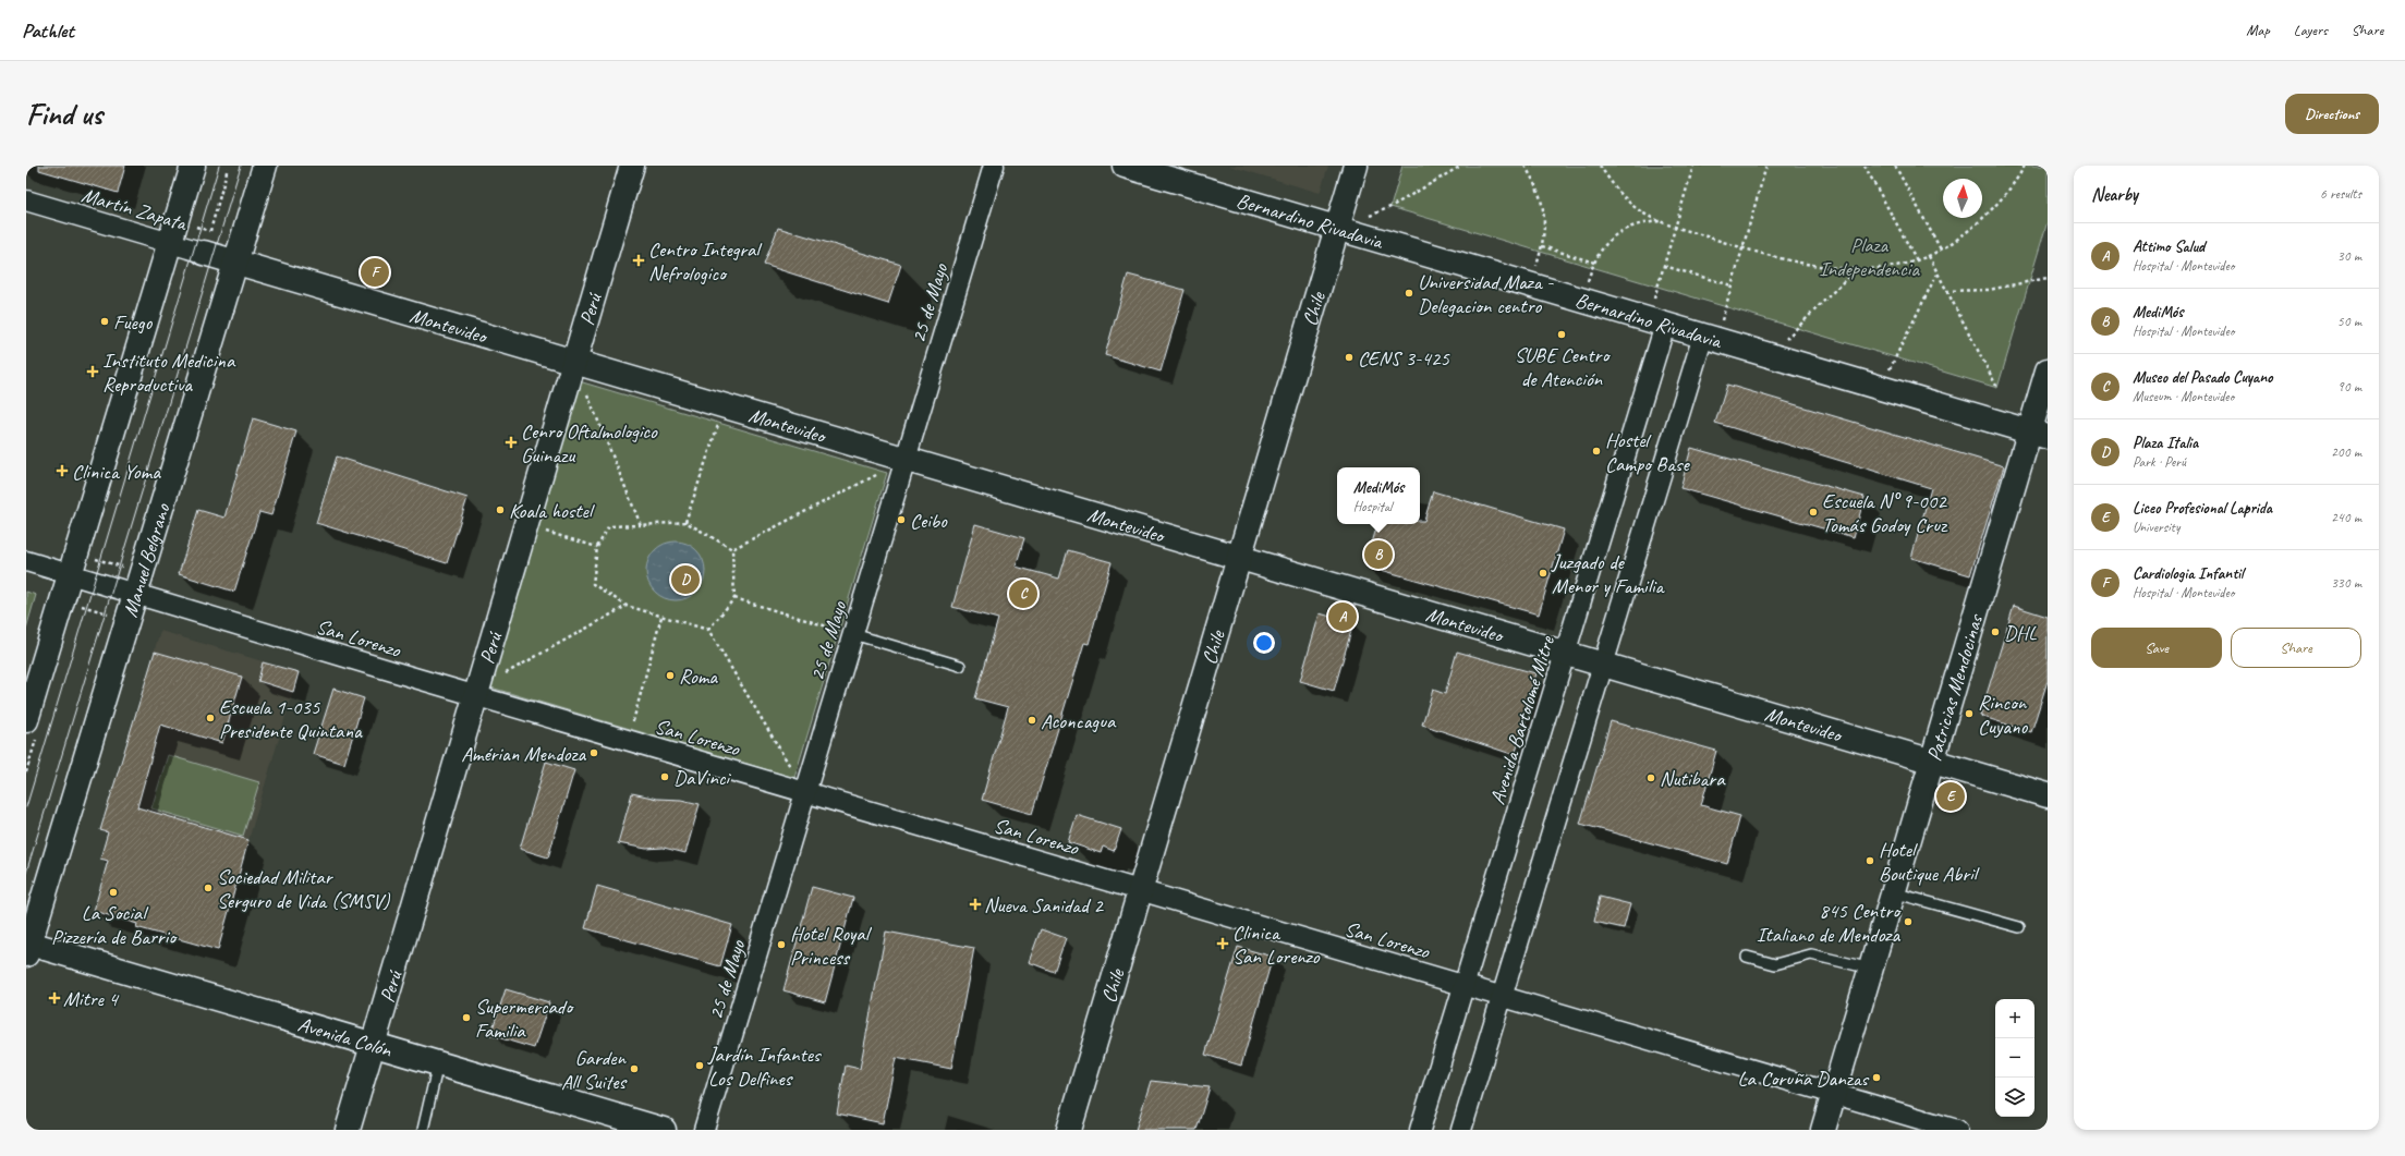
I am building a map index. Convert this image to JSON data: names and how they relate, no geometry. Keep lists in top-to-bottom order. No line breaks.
{"streets":{"street":["Martín Zapata","Bernardino Rivadavia","25 de Mayo","Perú","Chile","Montevideo","Manuel Belgrano","San Lorenzo","Patricias Mendocinas","Avenida Bartolomé Mitre","Avenida Colón"]},"crossings":[["Martín Zapata","Montevideo"],["Bernardino Rivadavia","Chile"],["Bernardino Rivadavia","Patricias Mendocinas"],["Bernardino Rivadavia","Avenida Bartolomé Mitre"],["25 de Mayo","Montevideo"],["25 de Mayo","San Lorenzo"],["Perú","Montevideo"],["Perú","San Lorenzo"],["Perú","Avenida Colón"],["Chile","Montevideo"],["Chile","San Lorenzo"],["Montevideo","Manuel Belgrano"],["Montevideo","Patricias Mendocinas"],["Montevideo","Avenida Bartolomé Mitre"],["Manuel Belgrano","San Lorenzo"],["Manuel Belgrano","Avenida Colón"],["San Lorenzo","Patricias Mendocinas"],["San Lorenzo","Avenida Bartolomé Mitre"]],"parks":["Plaza Independencia"],"places":{"health":["Centro Integral Nefrologico","Instituto Medicina Reproductiva","Cenro Oftalmologico Guinazu","Clinica Yoma","Nueva Sanidad 2","Clinica San Lorenzo","Mitre 4"],"other":["Universidad Maza - Delegacion centro","Fuego","SUBE Centro de Atención","CENS 3-425","Hostel Campo Base","Koala hostel","Escuela N° 9-002 Tomás Godoy Cruz","Ceibo","Juzgado de Menor y Familia","DHL","Roma","Rincon Cuyano","Escuela 1-035 Presidente Quintana","Aconcagua","Amérian Mendoza","DaVinci","Nutibara","Hotel Boutique Abril","Sociedad Militar Serguro de Vida (SMSV)","La Social Pizzería de Barrio","845 Centro Italiano de Mendoza","Hotel Royal Princess","Supermercado Familia","Jardín Infantes Los Delfines","Garden All Suites","La Coruña Danzas"]},"north":"top","page":{"header":"Pathlet","nav":["Map","Layers","Share"],"buttons":["Directions",["Save","Share"]],"title":"Find us","heading":["Nearby","6 results"],"list":[{"mark":"A","name":"Attimo Salud","note":"Hospital · Montevideo","value":"30 m"},{"mark":"B","name":"MediMós","note":"Hospital · Montevideo","value":"50 m"},{"mark":"C","name":"Museo del Pasado Cuyano","note":"Museum · Montevideo","value":"90 m"},{"mark":"D","name":"Plaza Italia","note":"Park · Perú","value":"200 m"},{"mark":"E","name":"Liceo Profesional Laprida","note":"University","value":"240 m"},{"mark":"F","name":"Cardiologia Infantil","note":"Hospital · Montevideo","value":"330 m"}],"pins":["F","B","D","C","A","E"],"popup":["MediMós","Hospital"],"map_buttons":["+","−"]}}
